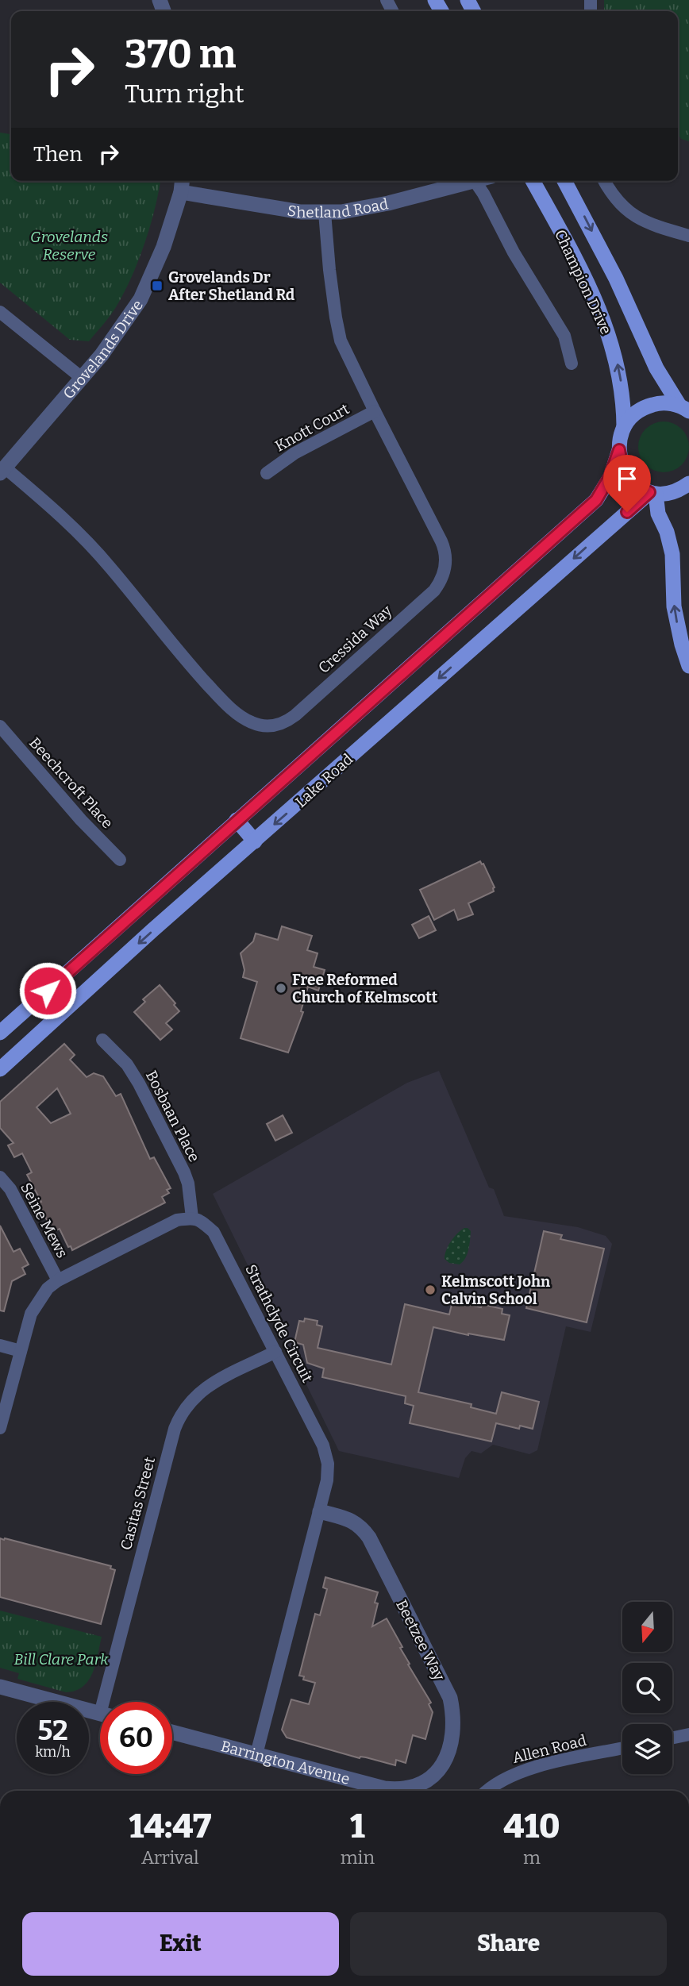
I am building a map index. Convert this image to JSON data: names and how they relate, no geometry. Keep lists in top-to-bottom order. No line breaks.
{"streets":{"main road":["Champion Drive","Lake Road"],"street":["Shetland Road","Grovelands Drive","Knott Court","Cressida Way","Beechcroft Place","Bosbaan Place","Seine Mews","Strathclyde Circuit","Casitas Street","Beetzee Way","Allen Road","Barrington Avenue"]},"crossings":[["Shetland Road","Grovelands Drive"],["Shetland Road","Cressida Way"],["Champion Drive","Lake Road"],["Grovelands Drive","Cressida Way"],["Knott Court","Cressida Way"],["Bosbaan Place","Strathclyde Circuit"],["Strathclyde Circuit","Casitas Street"],["Strathclyde Circuit","Beetzee Way"],["Strathclyde Circuit","Barrington Avenue"],["Beetzee Way","Barrington Avenue"]],"parks":["Grovelands Reserve","Bill Clare Park"],"places":{"transit":["Grovelands Dr After Shetland Rd"],"other":["Free Reformed Church of Kelmscott","Kelmscott John Calvin School"]},"north":"bottom","page":{"turn":["370 m","Turn right"],"then":"Then","speed":"52 km/h","limit":"60","eta":["14:47","Arrival","1","min","410","m"],"buttons":["Exit","Share"]}}
